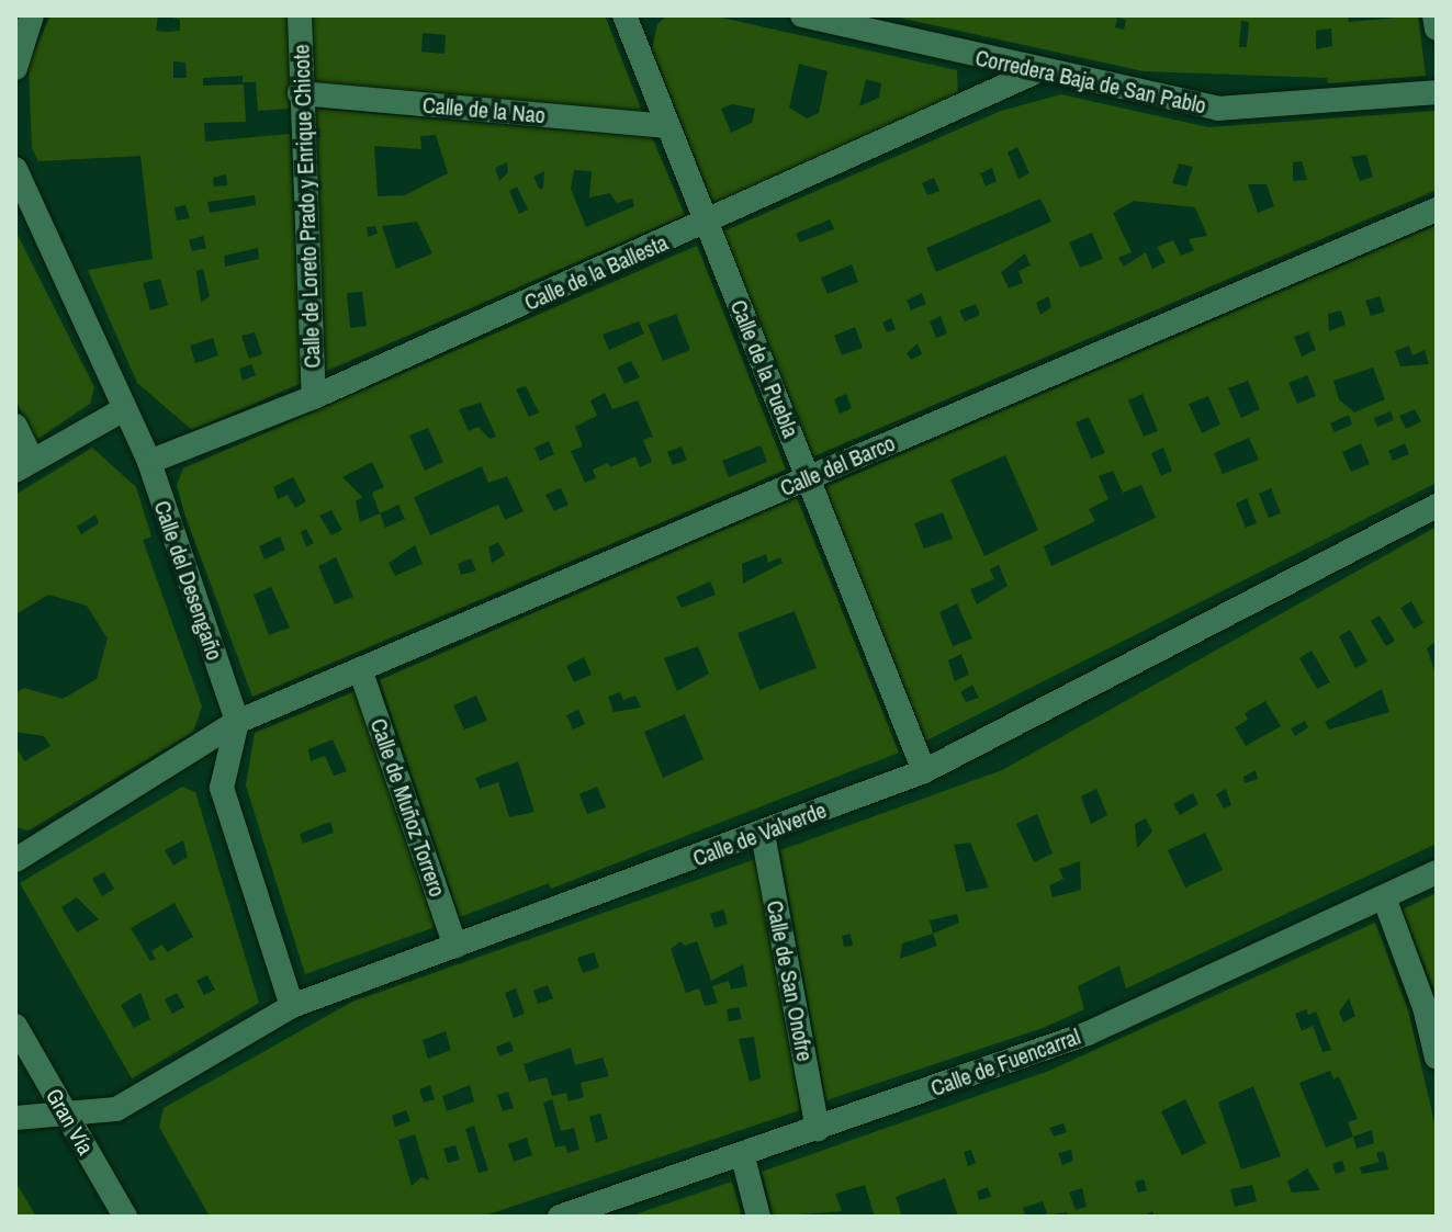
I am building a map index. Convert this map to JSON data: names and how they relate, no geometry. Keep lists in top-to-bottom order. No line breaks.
{"streets":{"street":["Corredera Baja de San Pablo","Calle de la Nao","Calle de Loreto Prado y Enrique Chicote","Calle de la Ballesta","Calle de la Puebla","Calle del Barco","Calle del Desengaño","Calle de Muñoz Torrero","Calle de Valverde","Calle de San Onofre","Calle de Fuencarral","Gran Vía"]},"crossings":[["Corredera Baja de San Pablo","Calle de la Ballesta"],["Calle de la Nao","Calle de Loreto Prado y Enrique Chicote"],["Calle de la Nao","Calle de la Puebla"],["Calle de Loreto Prado y Enrique Chicote","Calle de la Ballesta"],["Calle de la Ballesta","Calle de la Puebla"],["Calle de la Ballesta","Calle del Desengaño"],["Calle de la Puebla","Calle del Barco"],["Calle de la Puebla","Calle de Valverde"],["Calle del Barco","Calle del Desengaño"],["Calle del Barco","Calle de Muñoz Torrero"],["Calle de Muñoz Torrero","Calle de Valverde"],["Calle de Valverde","Calle de San Onofre"],["Calle de Valverde","Gran Vía"],["Calle de San Onofre","Calle de Fuencarral"]]}
